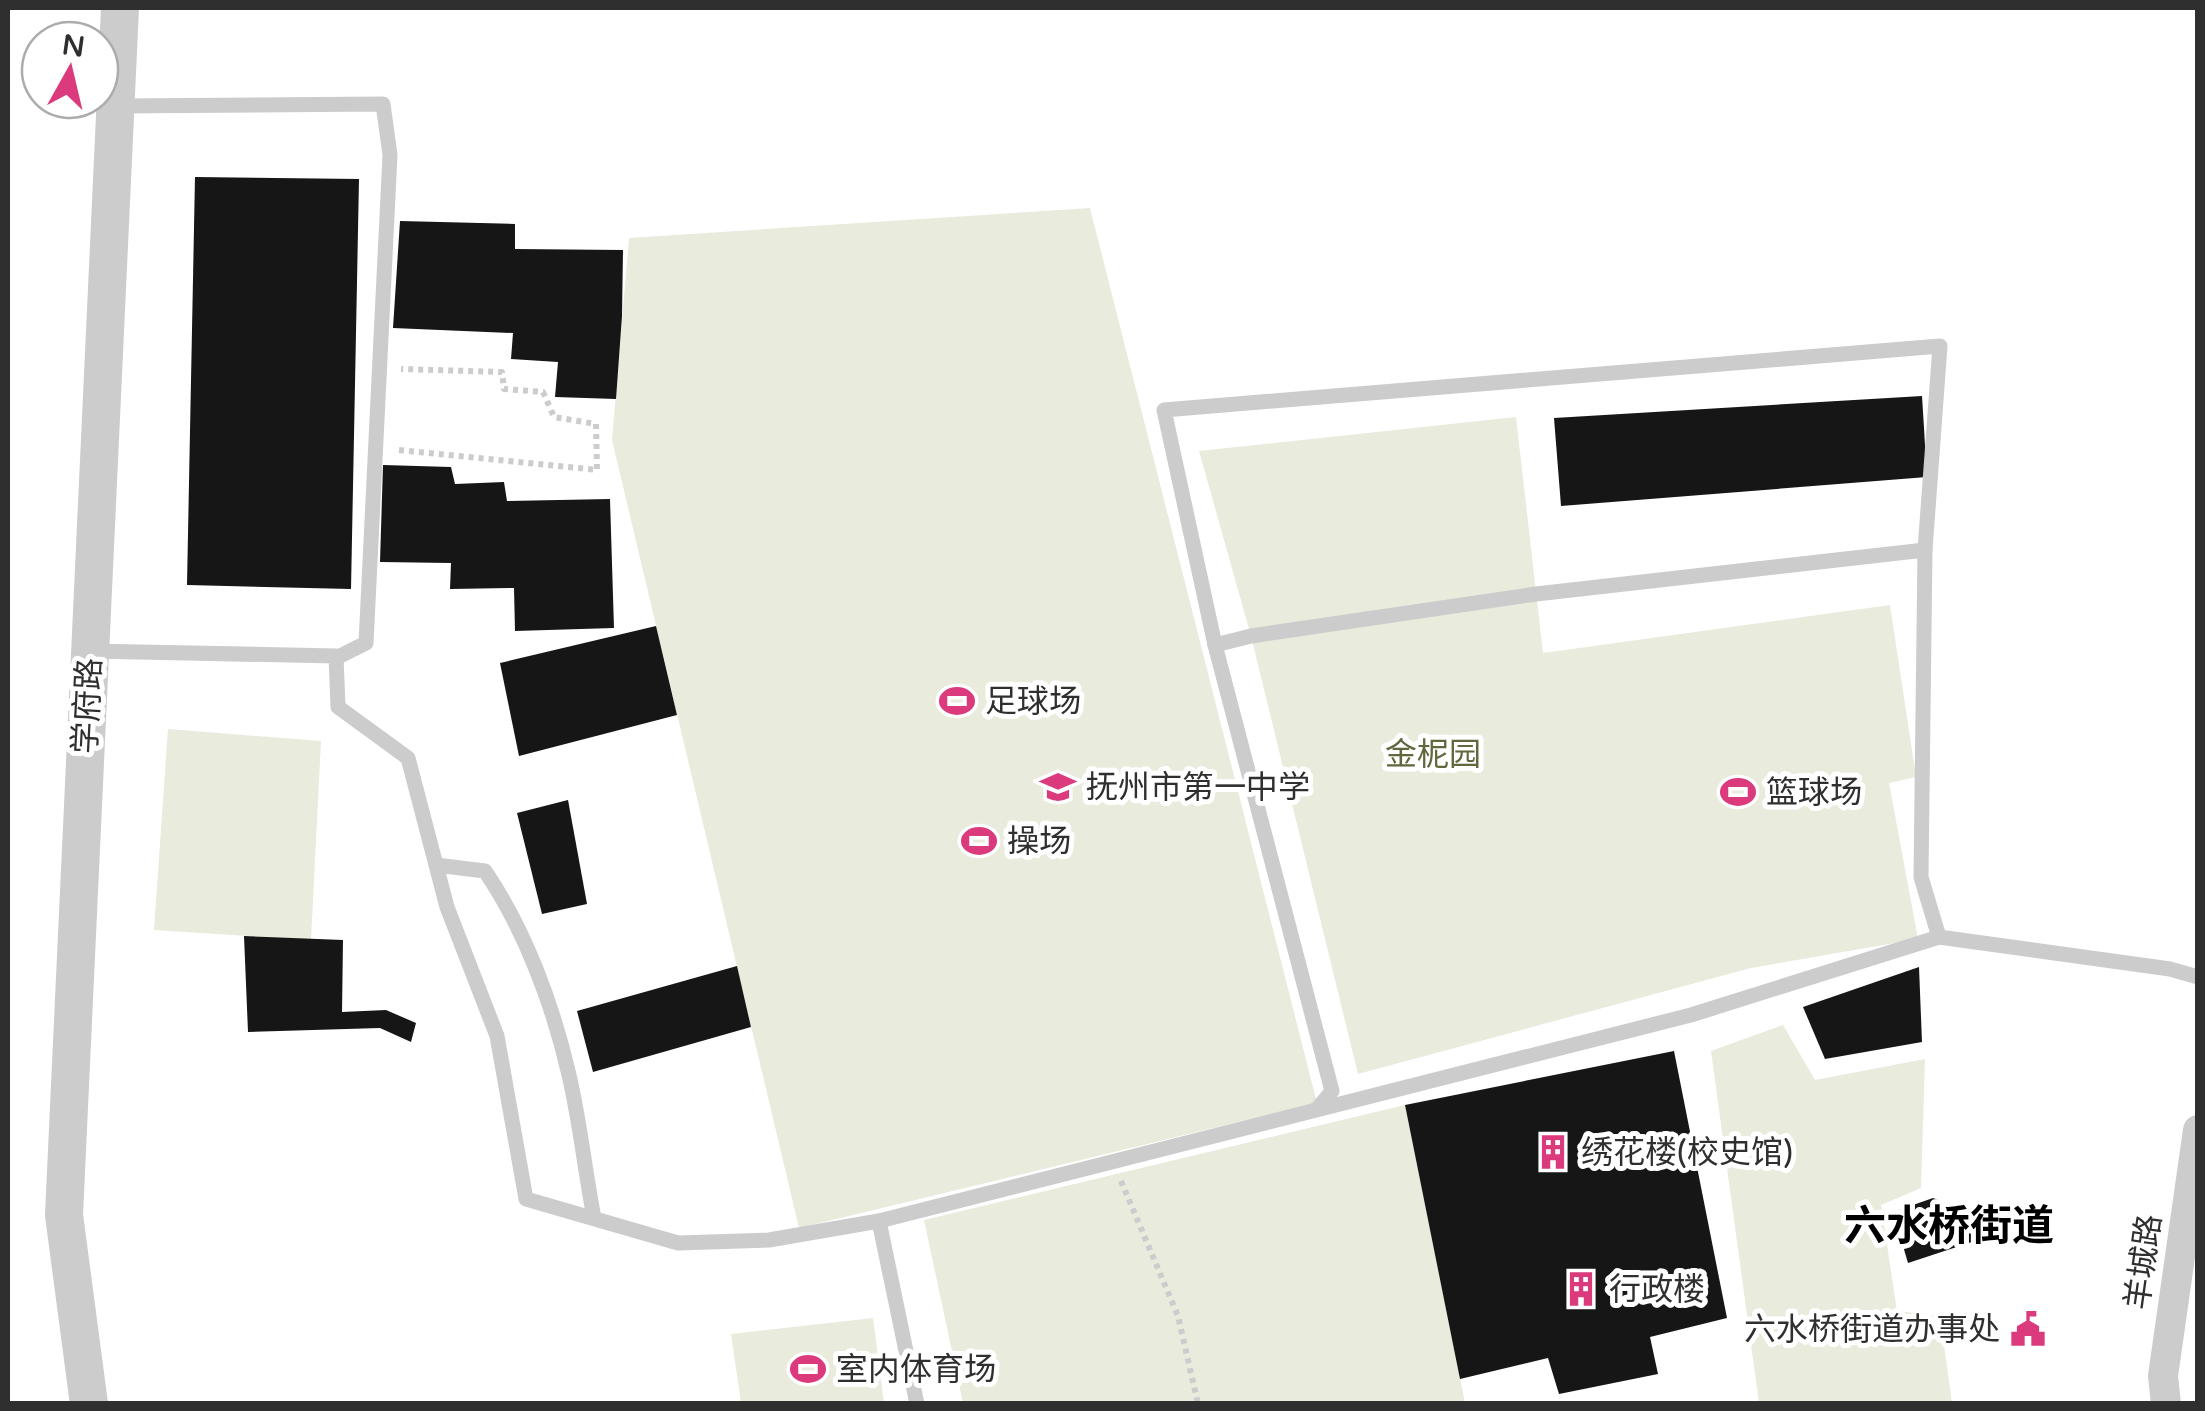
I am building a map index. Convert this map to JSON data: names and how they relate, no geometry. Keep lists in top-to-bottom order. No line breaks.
{"streets":{"street":["学府路","羊城路"]},"districts":["六水桥街道"],"parks":["金柅园"],"places":{"sports":["足球场","篮球场","操场","室内体育场"],"school or university":["抚州市第一中学"],"building":["绣花楼(校史馆)","行政楼"],"public building":["六水桥街道办事处"]},"north":"top"}
